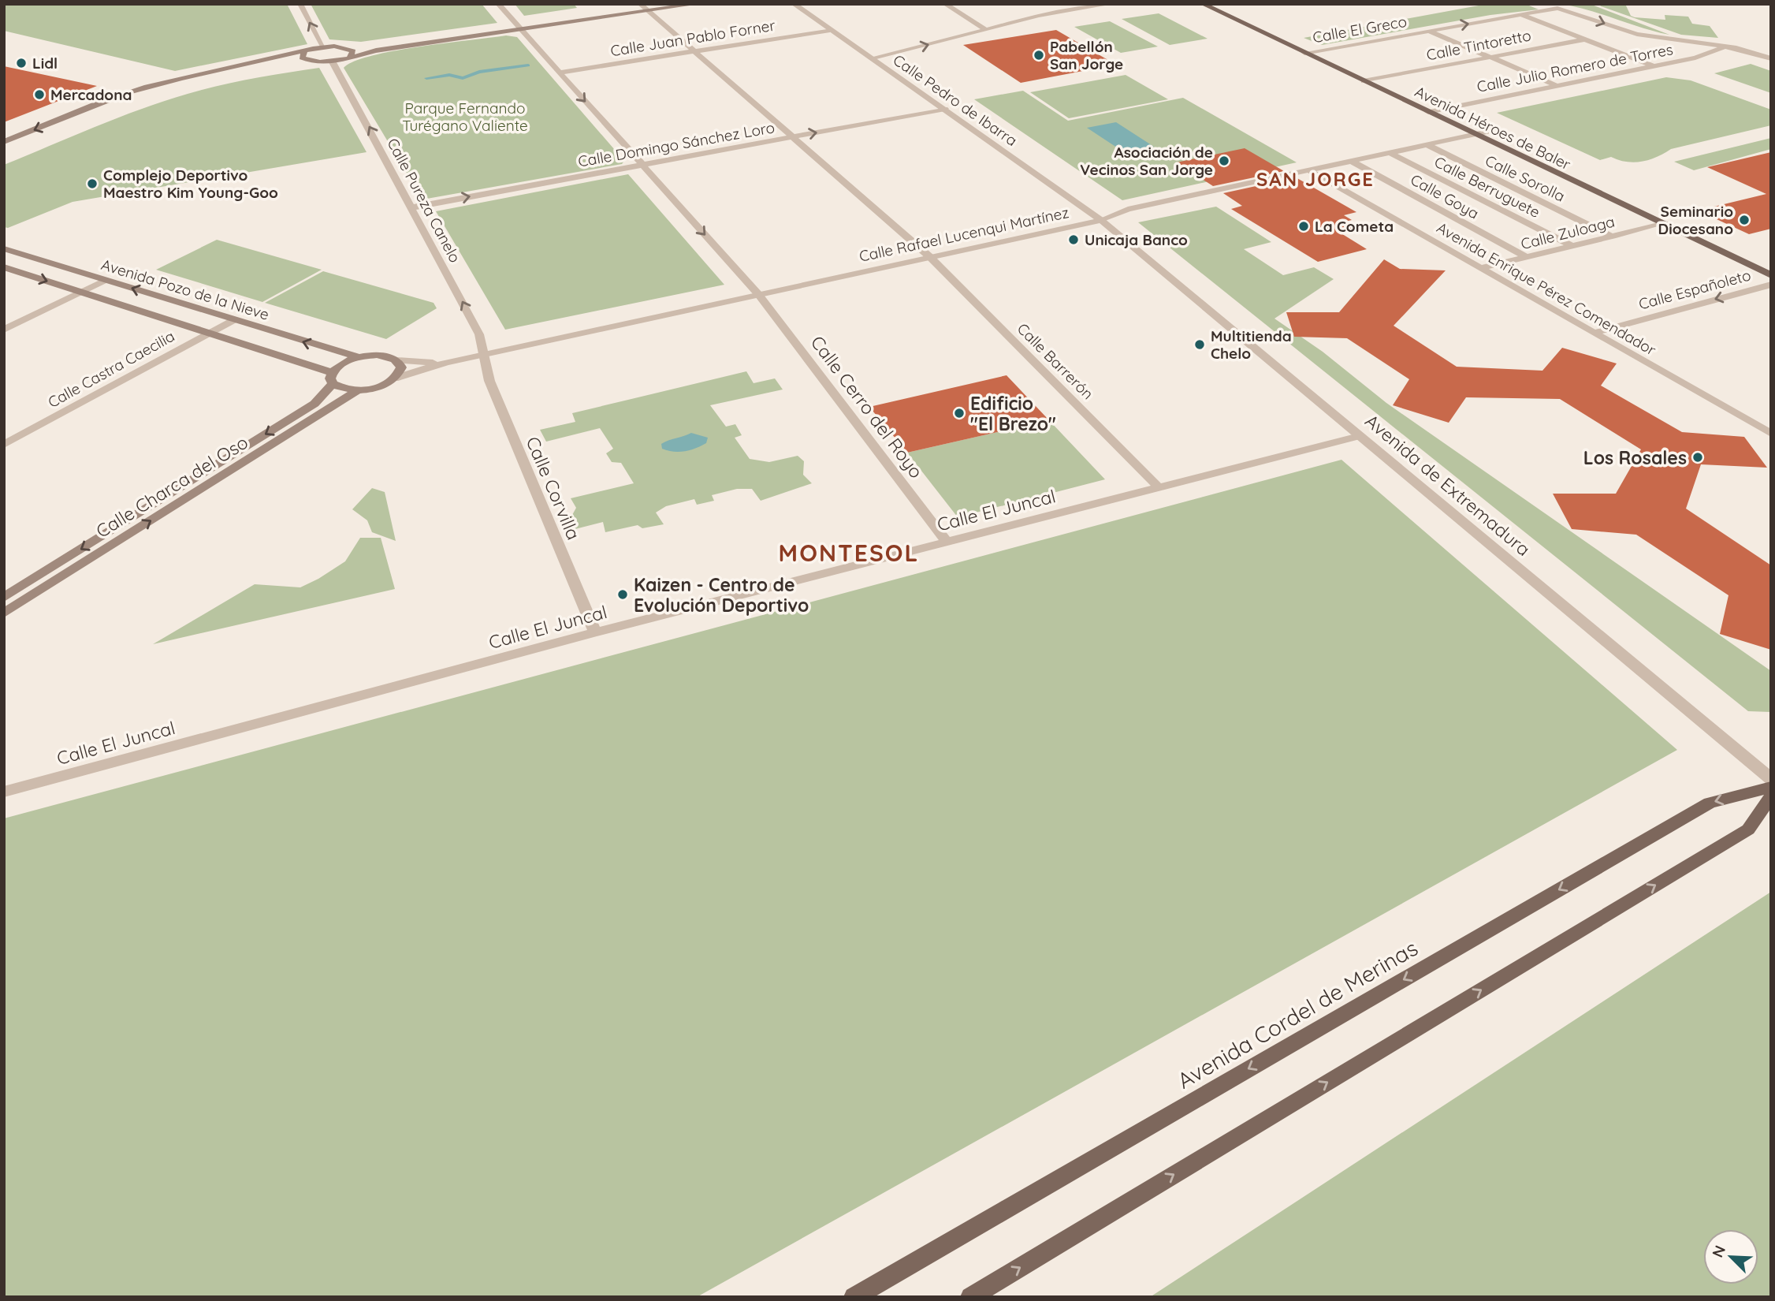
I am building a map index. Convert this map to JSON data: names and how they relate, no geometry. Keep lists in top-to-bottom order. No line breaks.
{"streets":{"main road":["Avenida Héroes de Baler","Avenida Pozo de la Nieve","Calle Charca del Oso","Avenida Cordel de Merinas"],"street":["Calle El Greco","Calle Juan Pablo Forner","Calle Tintoretto","Calle Julio Romero de Torres","Calle Pedro de Ibarra","Calle Domingo Sánchez Loro","Calle Sorolla","Calle Berruguete","Calle Goya","Calle Pureza Canelo","Calle Zuloaga","Calle Rafael Lucenqui Martínez","Avenida Enrique Pérez Comendador","Calle Españoleto","Calle Barrerón","Calle Castra Caecilia","Calle Cerro del Royo","Avenida de Extremadura","Calle Corvilla","Calle El Juncal"]},"crossings":[["Calle El Greco","Calle Julio Romero de Torres"],["Calle El Greco","Avenida Héroes de Baler"],["Calle Juan Pablo Forner","Calle Pedro de Ibarra"],["Calle Juan Pablo Forner","Calle Barrerón"],["Calle Juan Pablo Forner","Calle Cerro del Royo"],["Calle Tintoretto","Avenida Héroes de Baler"],["Calle Julio Romero de Torres","Avenida Héroes de Baler"],["Calle Pedro de Ibarra","Calle Domingo Sánchez Loro"],["Calle Pedro de Ibarra","Calle Rafael Lucenqui Martínez"],["Calle Pedro de Ibarra","Avenida de Extremadura"],["Avenida Héroes de Baler","Calle Zuloaga"],["Avenida Héroes de Baler","Calle Rafael Lucenqui Martínez"],["Calle Domingo Sánchez Loro","Calle Pureza Canelo"],["Calle Domingo Sánchez Loro","Calle Barrerón"],["Calle Domingo Sánchez Loro","Calle Cerro del Royo"],["Calle Sorolla","Calle Zuloaga"],["Calle Sorolla","Calle Rafael Lucenqui Martínez"],["Calle Berruguete","Calle Zuloaga"],["Calle Berruguete","Calle Rafael Lucenqui Martínez"],["Calle Goya","Calle Zuloaga"],["Calle Goya","Calle Rafael Lucenqui Martínez"],["Calle Pureza Canelo","Calle Rafael Lucenqui Martínez"],["Calle Pureza Canelo","Calle Corvilla"],["Calle Zuloaga","Avenida Enrique Pérez Comendador"],["Calle Rafael Lucenqui Martínez","Avenida Enrique Pérez Comendador"],["Calle Rafael Lucenqui Martínez","Calle Barrerón"],["Calle Rafael Lucenqui Martínez","Calle Cerro del Royo"],["Calle Rafael Lucenqui Martínez","Avenida de Extremadura"],["Calle Rafael Lucenqui Martínez","Calle Corvilla"],["Avenida Enrique Pérez Comendador","Calle Españoleto"],["Avenida Pozo de la Nieve","Calle Castra Caecilia"],["Avenida Pozo de la Nieve","Calle Charca del Oso"],["Calle Barrerón","Calle El Juncal"],["Calle Cerro del Royo","Calle El Juncal"],["Avenida de Extremadura","Calle El Juncal"],["Calle Corvilla","Calle El Juncal"]],"one_way":["Calle Domingo Sánchez Loro","Calle Pureza Canelo","Calle Españoleto","Calle Cerro del Royo"],"districts":["SAN JORGE","MONTESOL"],"parks":["Parque Fernando Turégano Valiente"],"places":["Pabellón San Jorge","Lidl","Mercadona","Asociación de Vecinos San Jorge","Complejo Deportivo Maestro Kim Young-Goo","Seminario Diocesano","La Cometa","Unicaja Banco","Multitienda Chelo","Edificio \"El Brezo\"","Los Rosales","Kaizen - Centro de Evolución Deportivo"],"north":"top left"}
